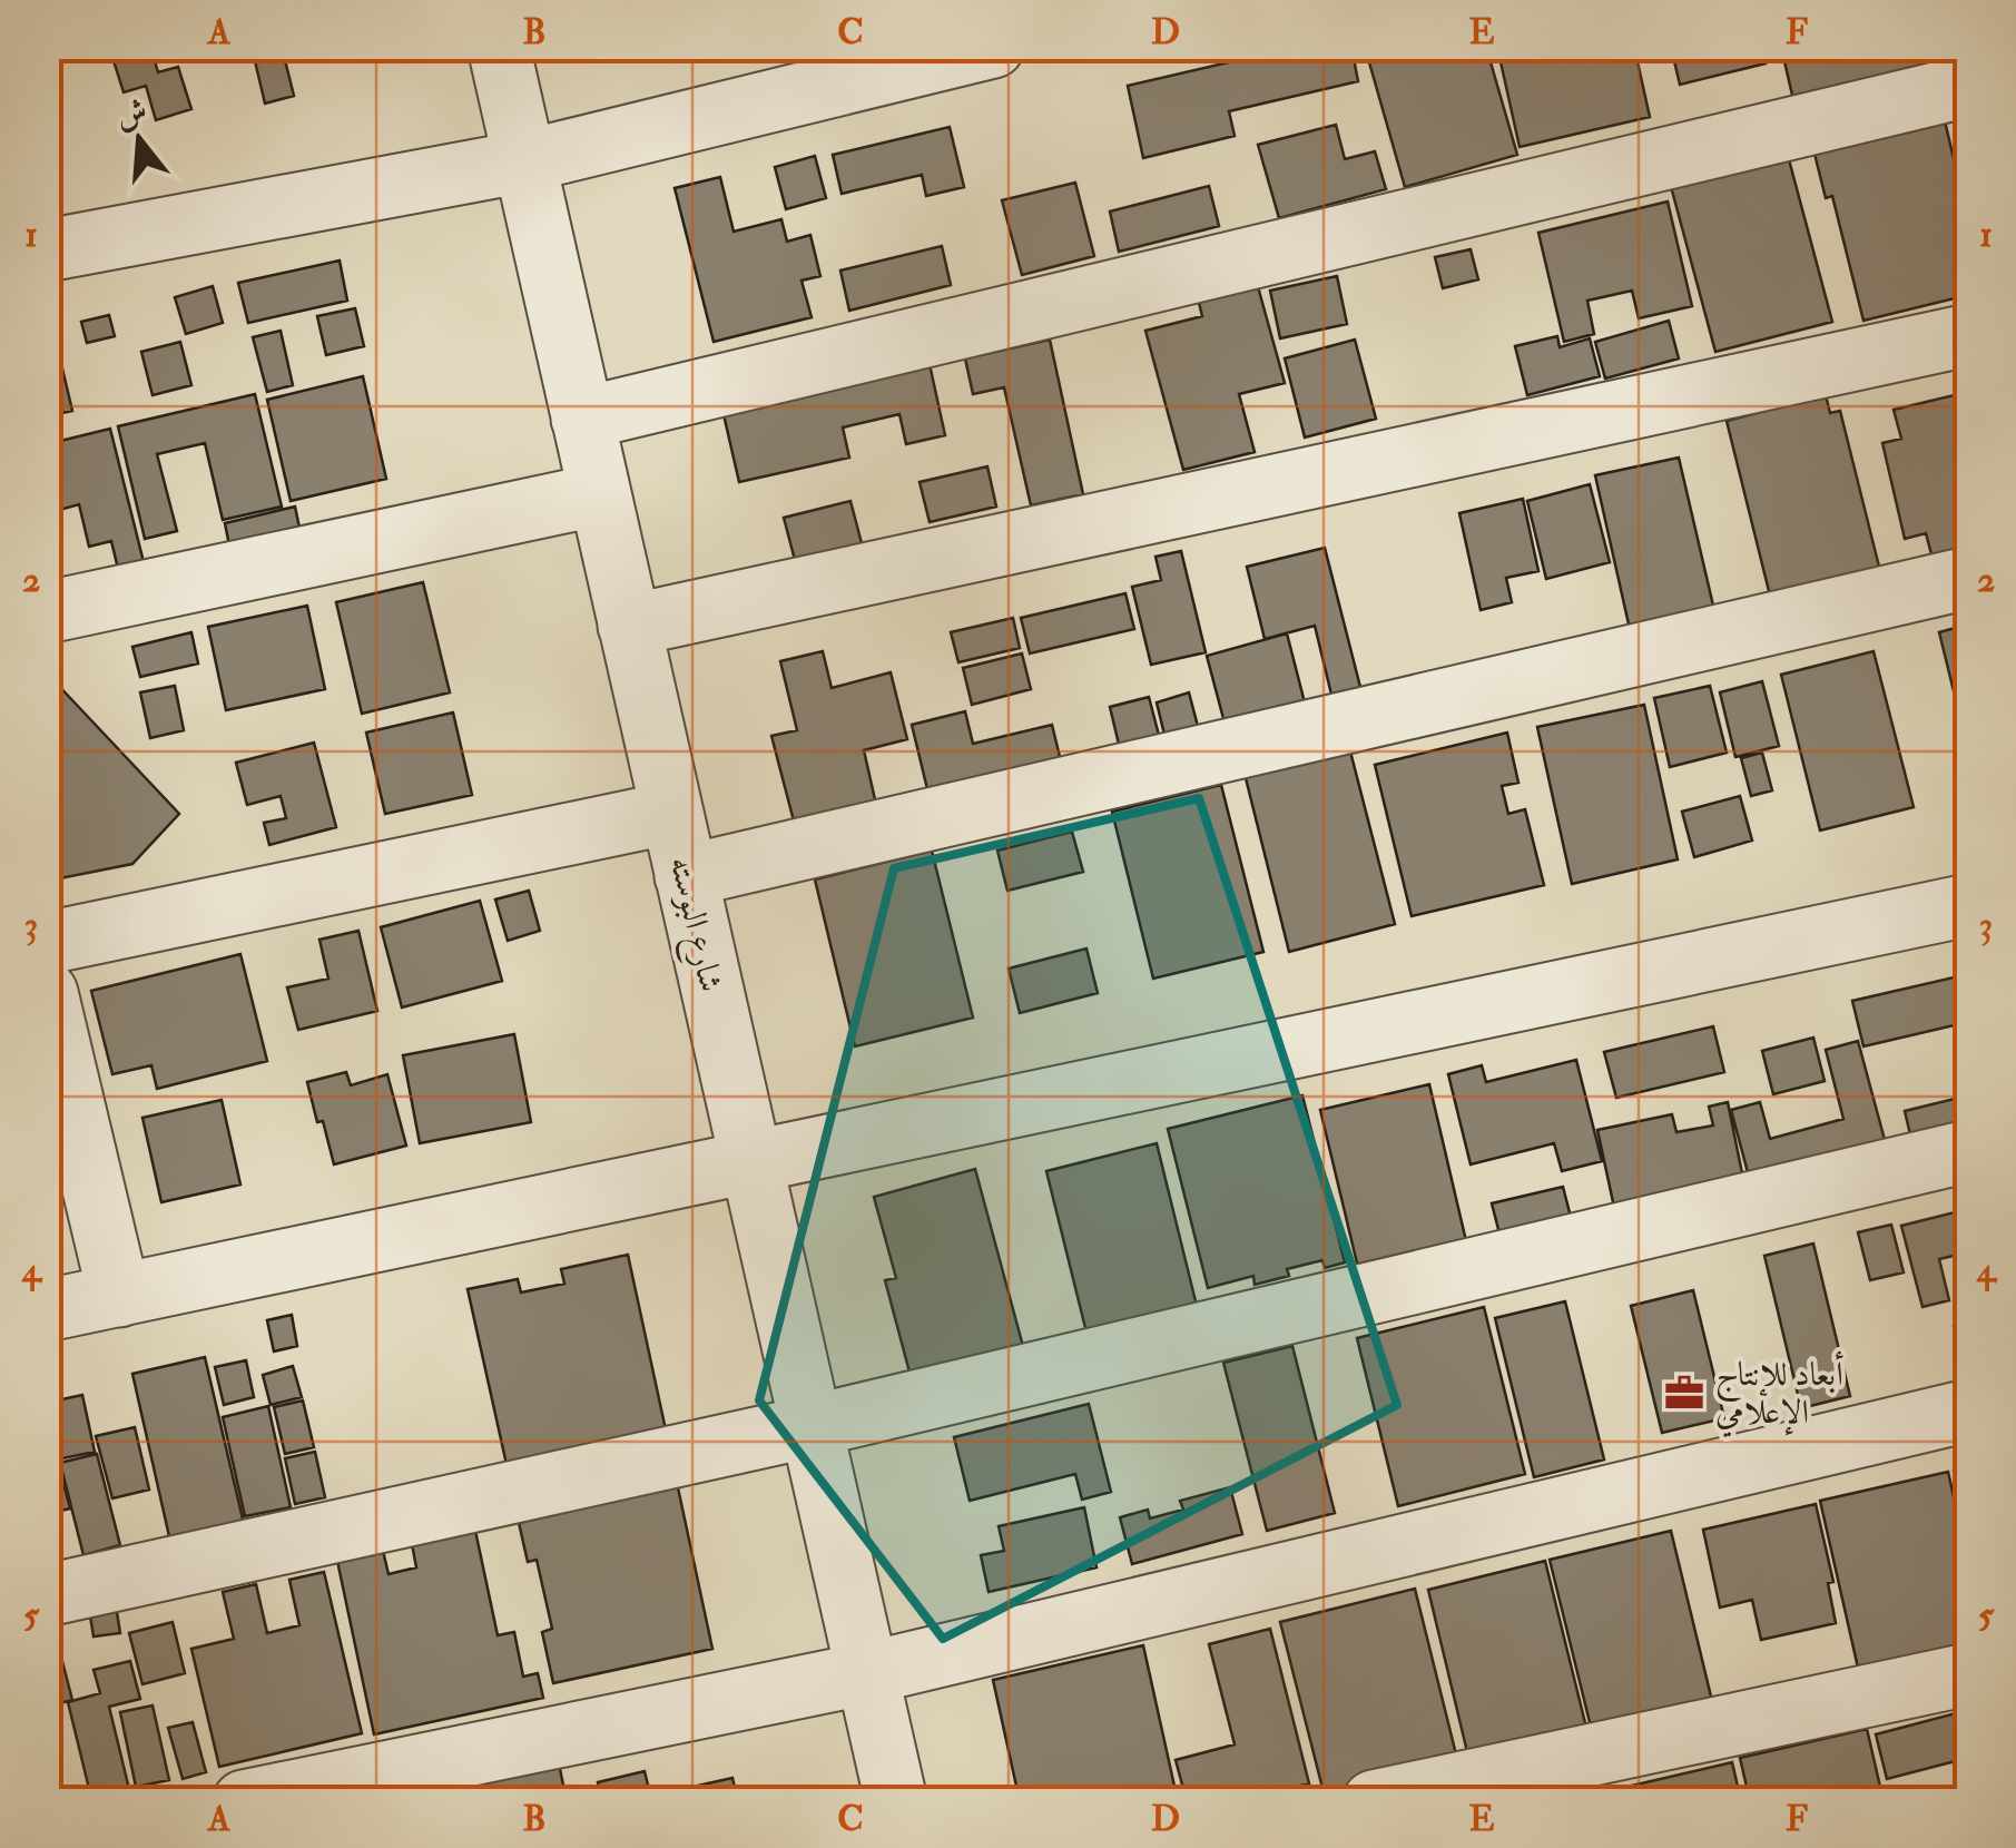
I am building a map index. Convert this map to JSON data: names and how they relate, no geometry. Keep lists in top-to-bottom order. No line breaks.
{"streets":{"street":["شارع البوسته"]},"places":{"office":["أبعاد للإنتاج الإعلامي"]},"north":"top","grid":{"columns":["A","B","C","D","E","F"],"rows":["1","2","3","4","5"]}}
